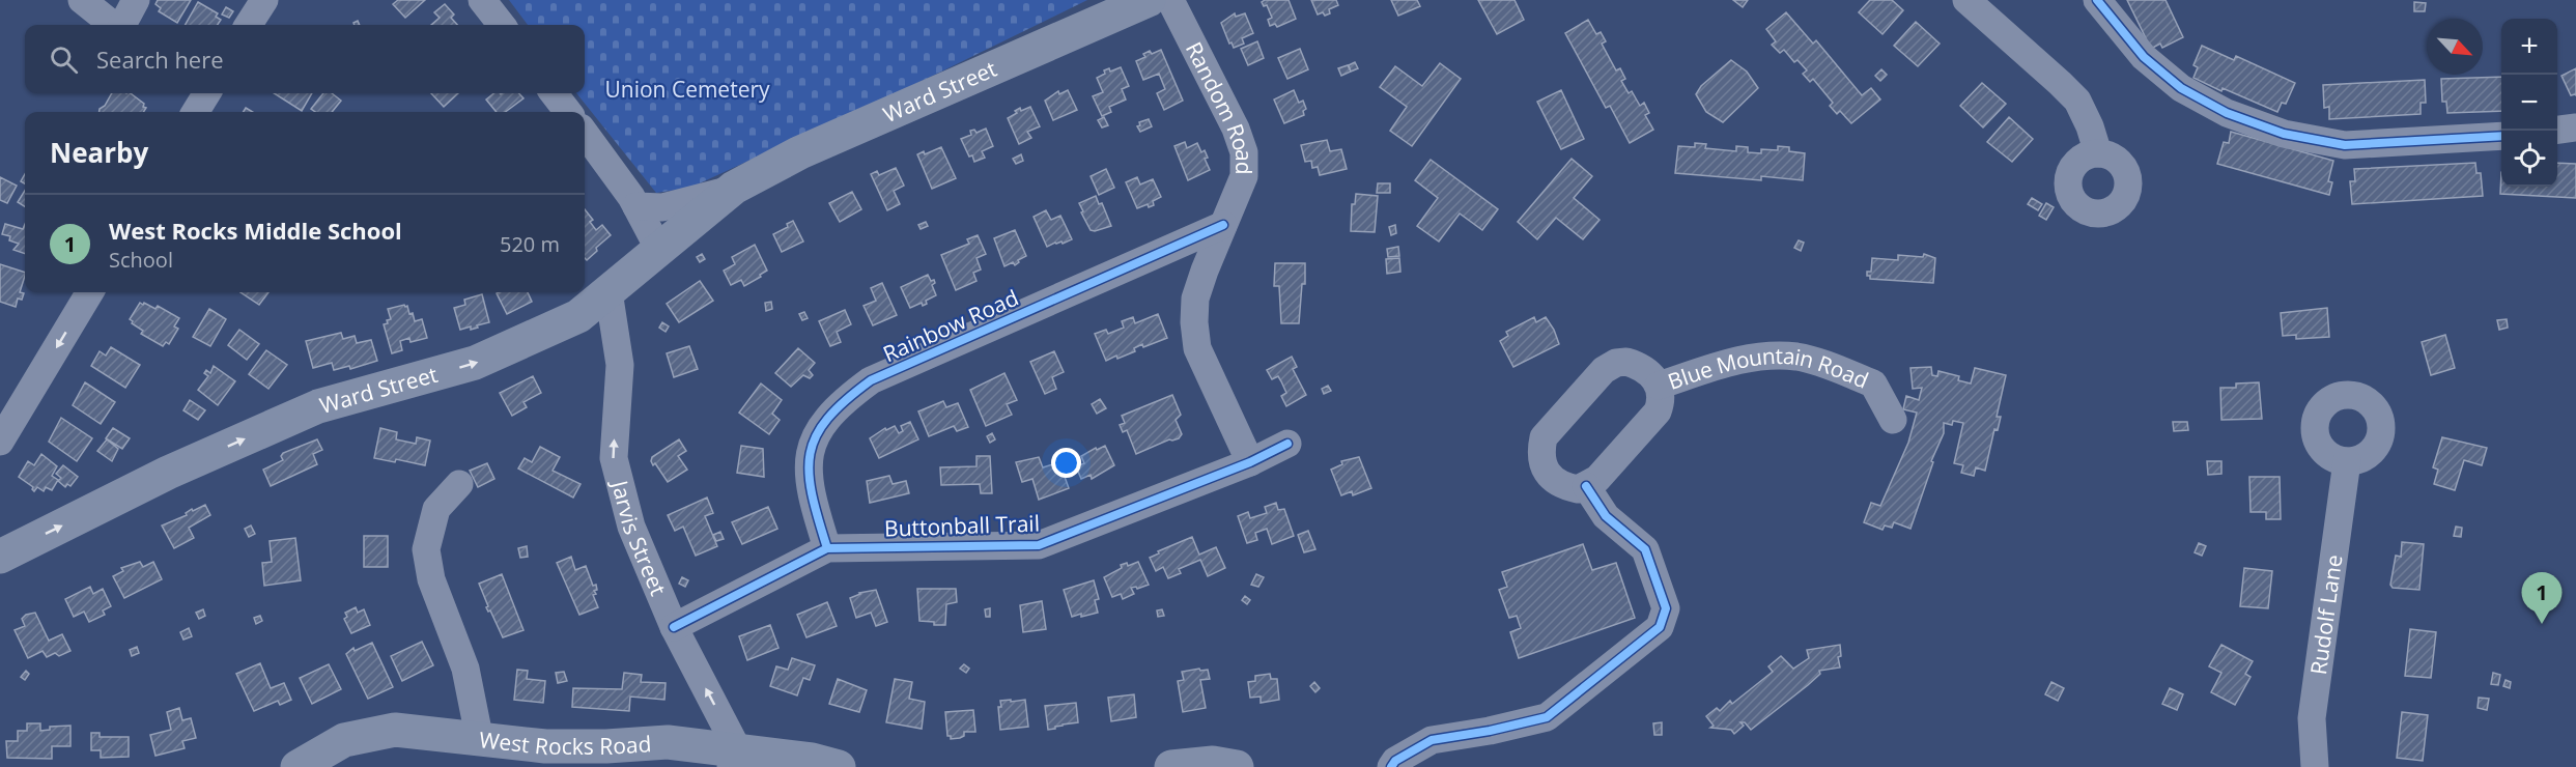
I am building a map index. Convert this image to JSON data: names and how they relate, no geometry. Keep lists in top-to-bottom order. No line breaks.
{"streets":{"main road":["Ward Street","West Rocks Road"],"street":["Random Road","Rainbow Road","Blue Mountain Road","Buttonball Trail","Jarvis Street","Rudolf Lane"]},"crossings":[["Ward Street","Jarvis Street"],["Random Road","Rainbow Road"],["Random Road","Buttonball Trail"],["Rainbow Road","Buttonball Trail"],["Buttonball Trail","Jarvis Street"],["Jarvis Street","West Rocks Road"]],"one_way":["Ward Street"],"parks":["Union Cemetery"],"north":"bottom right","page":{"map_buttons":["+","−"],"search":"Search here","heading":"Nearby","list":[{"mark":"1","name":"West Rocks Middle School","note":"School","value":"520 m"}],"pins":"1"}}
